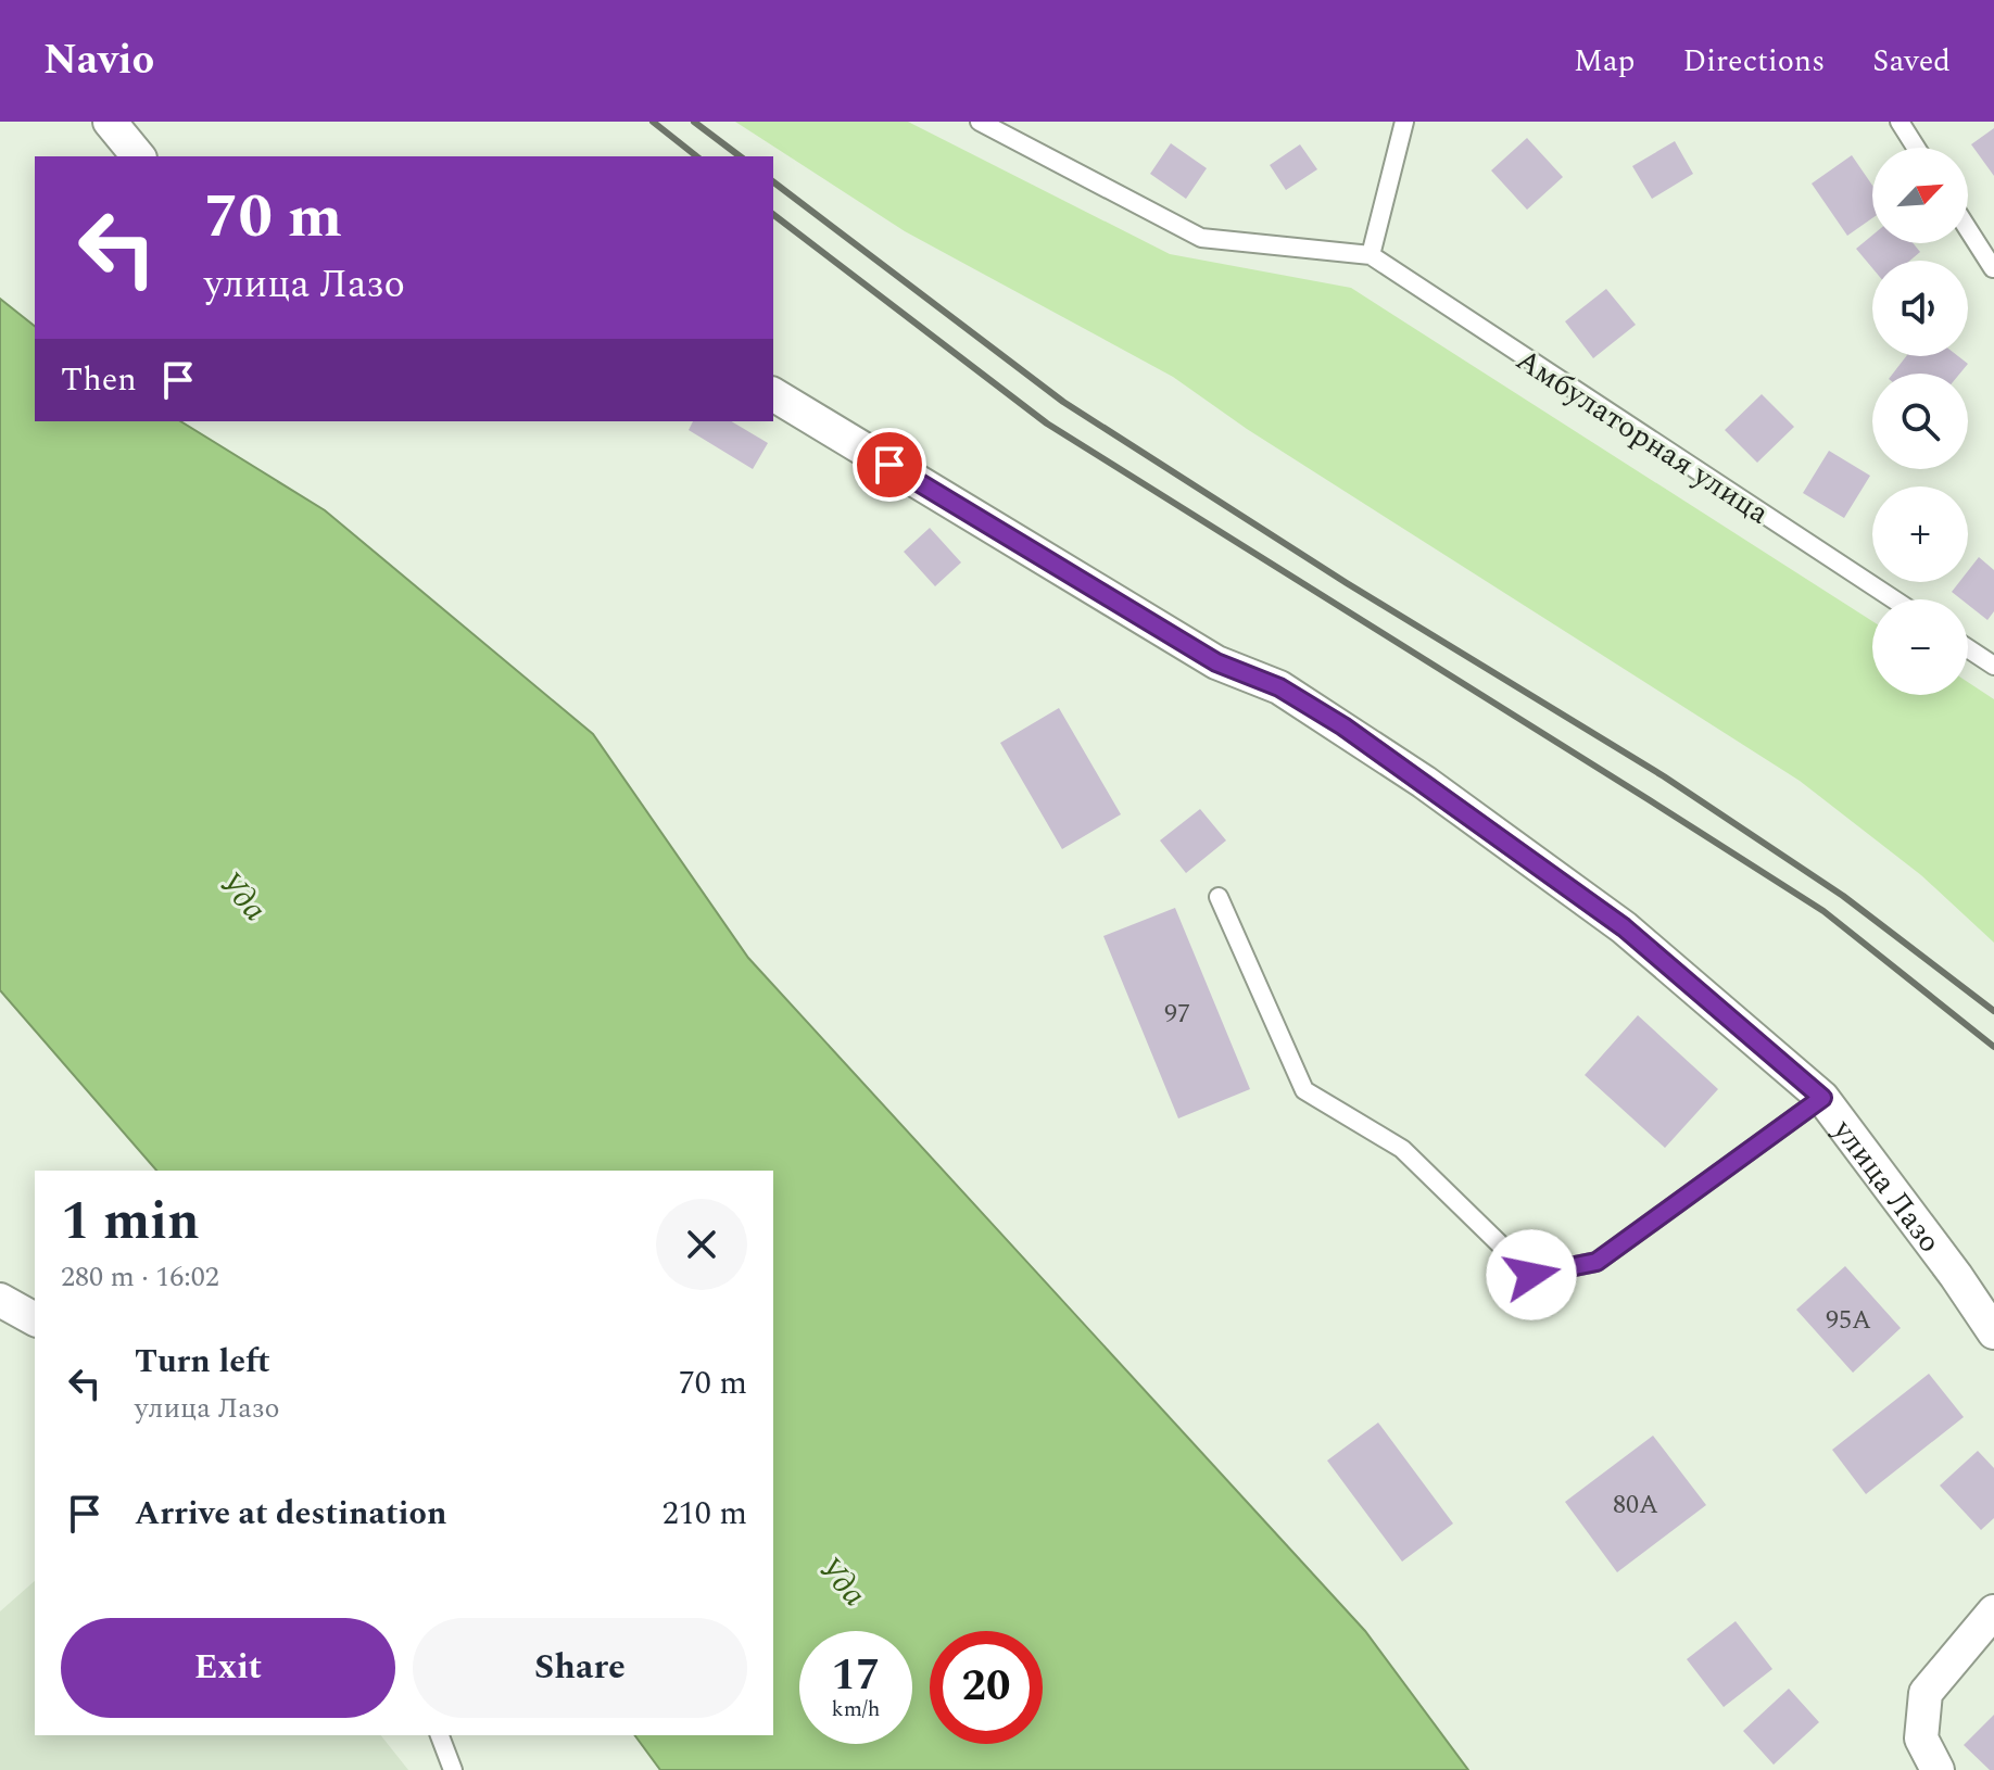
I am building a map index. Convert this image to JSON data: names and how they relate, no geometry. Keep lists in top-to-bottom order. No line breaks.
{"streets":{"street":["улица Лазо"],"lane":["Амбулаторная улица"]},"water":["Уда"],"house_numbers":["97","95А","80А"],"north":"top right","page":{"header":"Navio","nav":["Map","Directions","Saved"],"map_buttons":["+","−"],"turn":["70 m","улица Лазо"],"then":"Then","heading":["1 min","280 m · 16:02"],"list":[{"name":"Turn left","note":"улица Лазо","value":"70 m"},{"name":"Arrive at destination","value":"210 m"}],"buttons":["Exit","Share"],"speed":"17 km/h","limit":"20"}}
